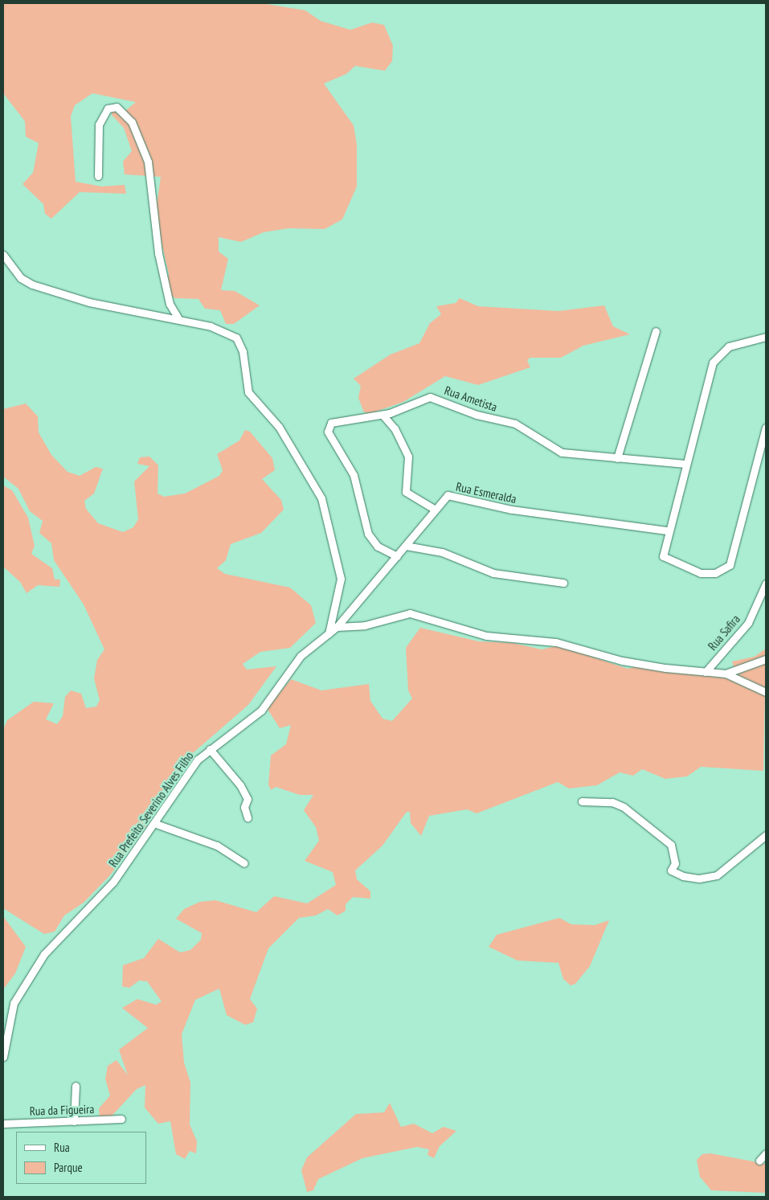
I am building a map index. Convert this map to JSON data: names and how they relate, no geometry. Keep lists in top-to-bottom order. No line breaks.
{"streets":{"street":["Rua Ametista","Rua Esmeralda","Rua Safira","Rua Prefeito Severino Alves Filho","Rua da Figueira"]},"crossings":[["Rua Ametista","Rua Esmeralda"],["Rua Esmeralda","Rua Prefeito Severino Alves Filho"]],"legend":["Rua","Parque"]}
